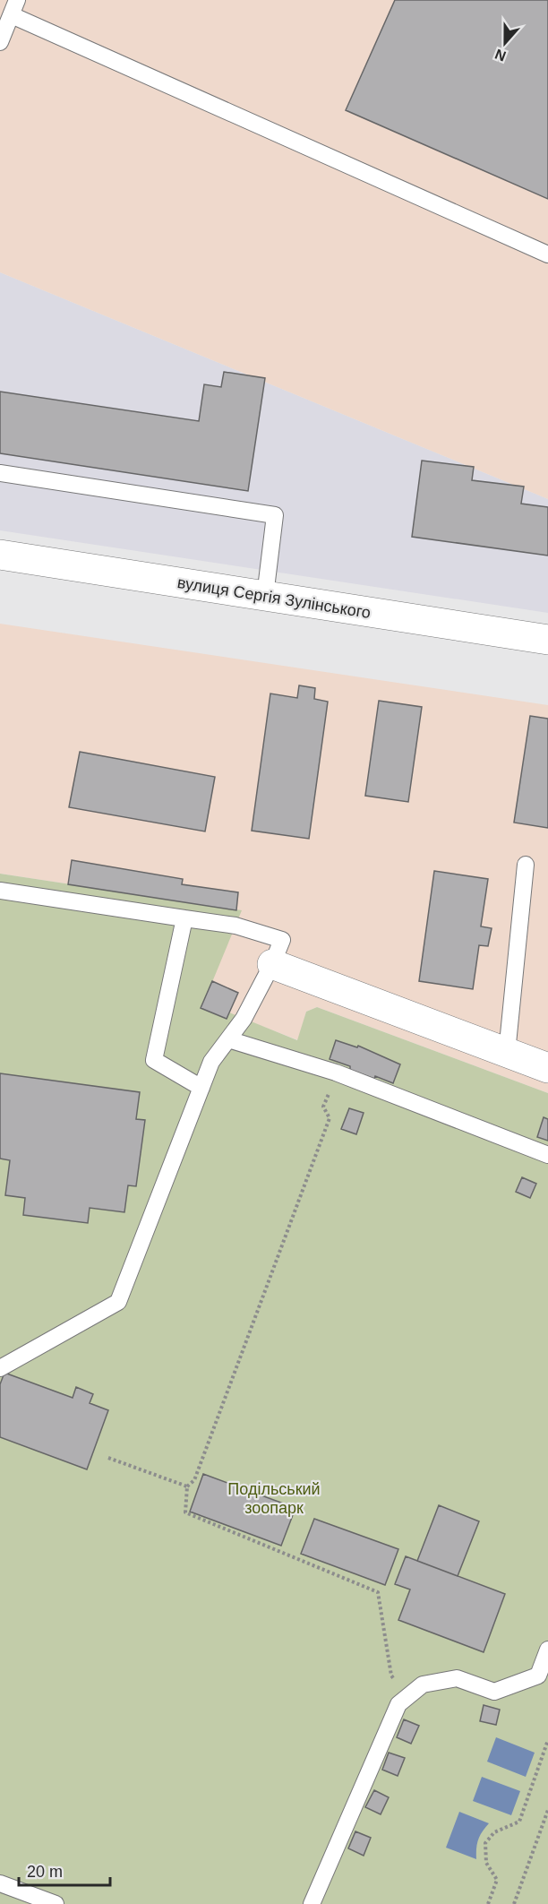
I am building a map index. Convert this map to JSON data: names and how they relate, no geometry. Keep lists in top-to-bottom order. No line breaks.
{"streets":{"street":["вулиця Сергія Зулінського"]},"parks":["Подільський зоопарк"],"scale_bar":"20 m","north":"bottom"}
